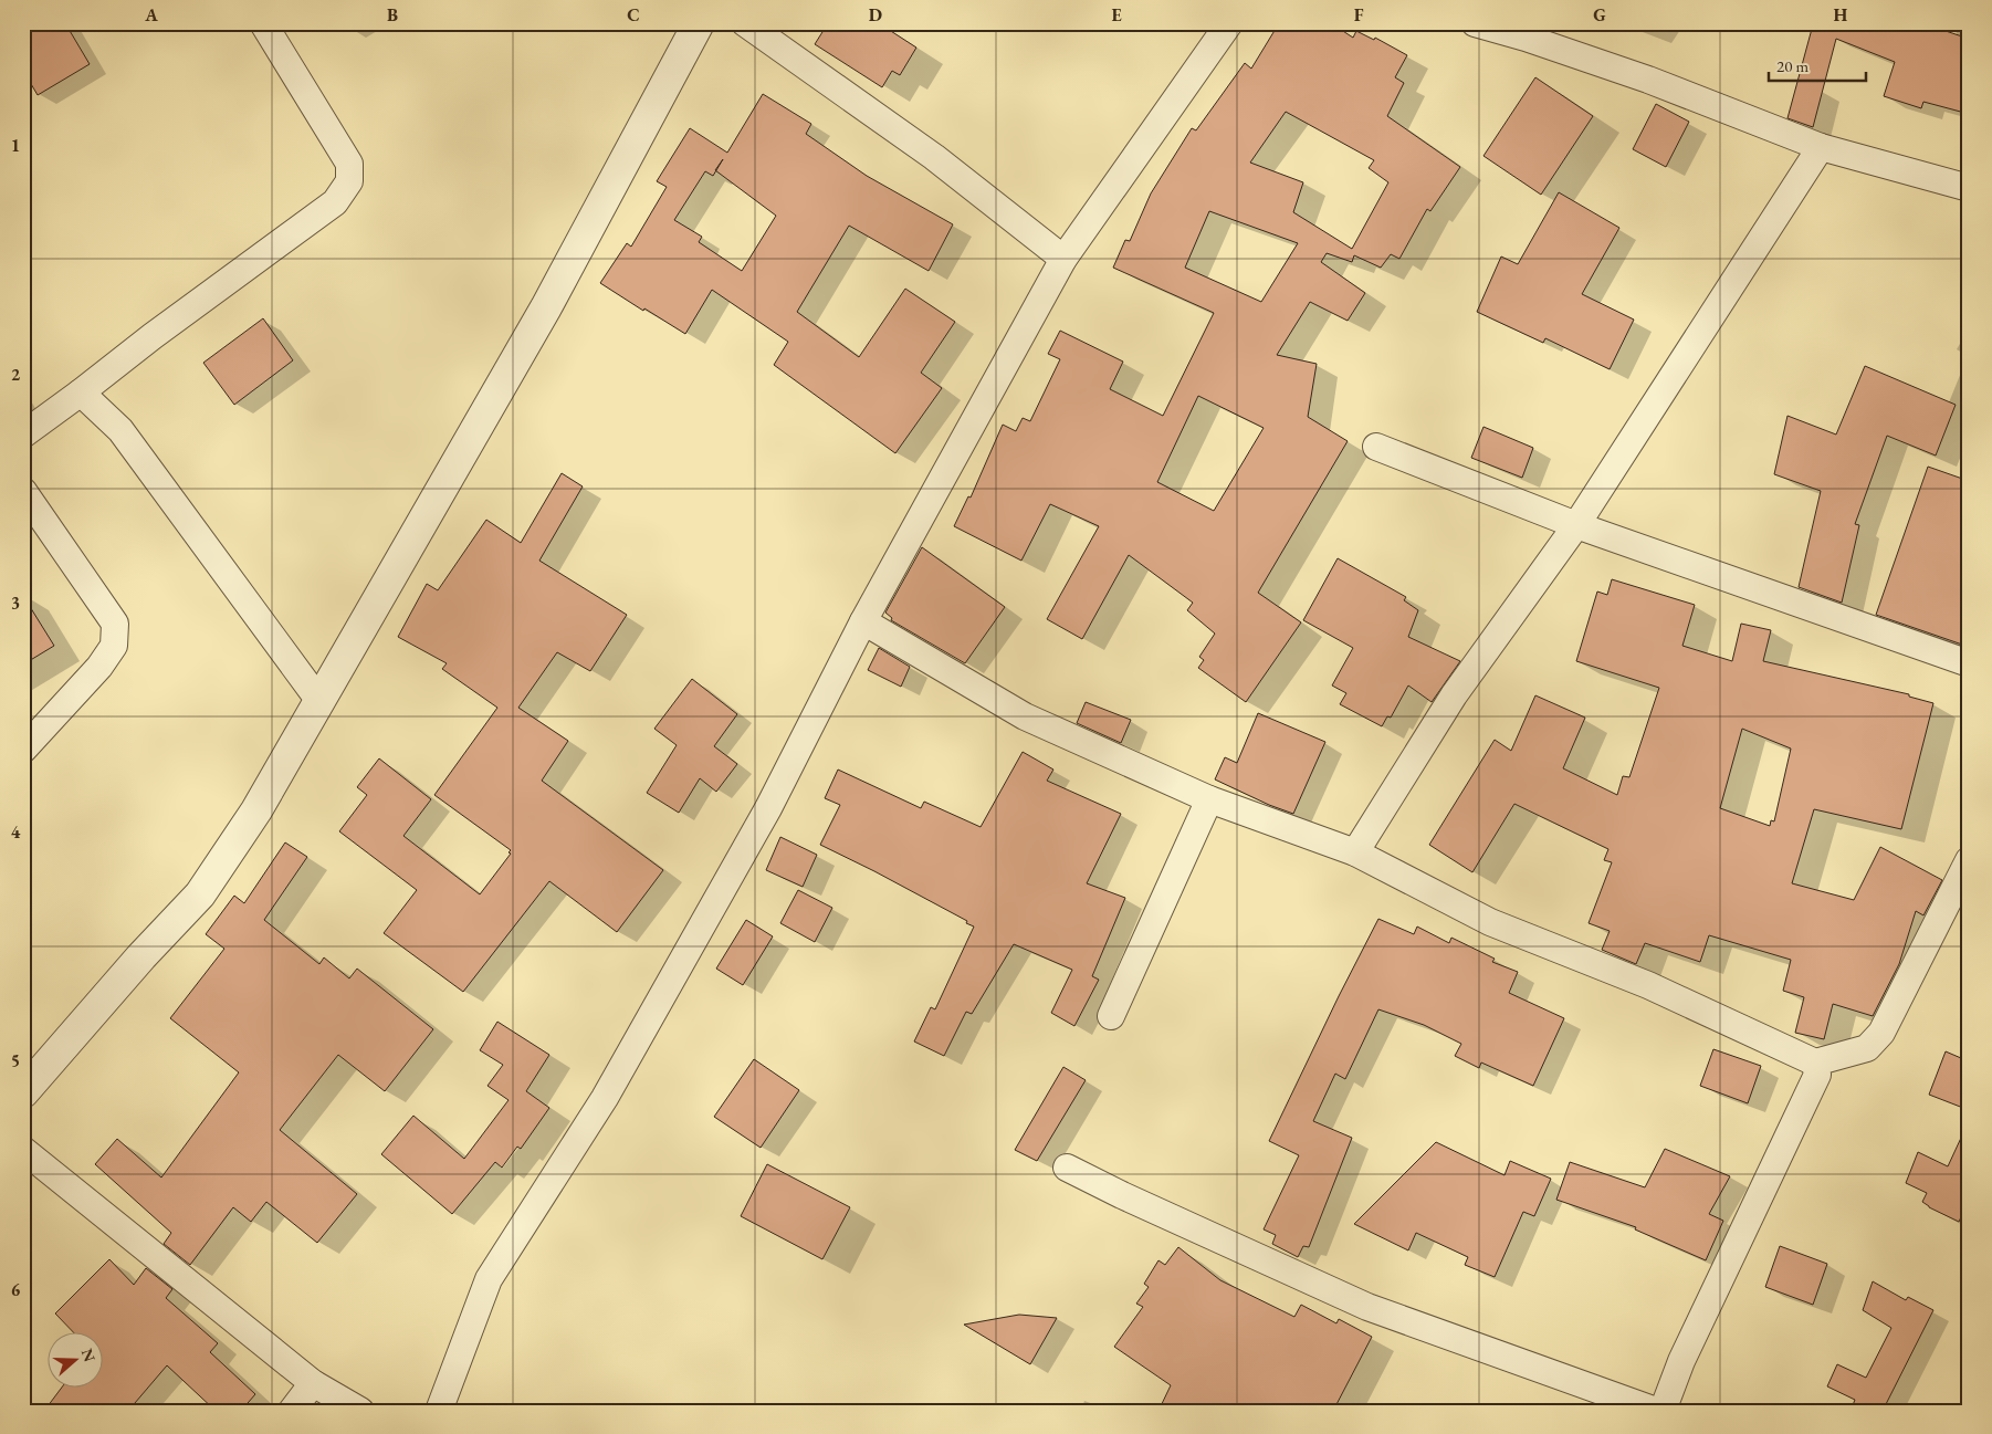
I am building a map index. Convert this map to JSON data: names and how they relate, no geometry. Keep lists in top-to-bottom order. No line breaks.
{"scale_bar":"20 m","north":"right","grid":{"columns":["A","B","C","D","E","F","G","H"],"rows":["1","2","3","4","5","6"]}}
